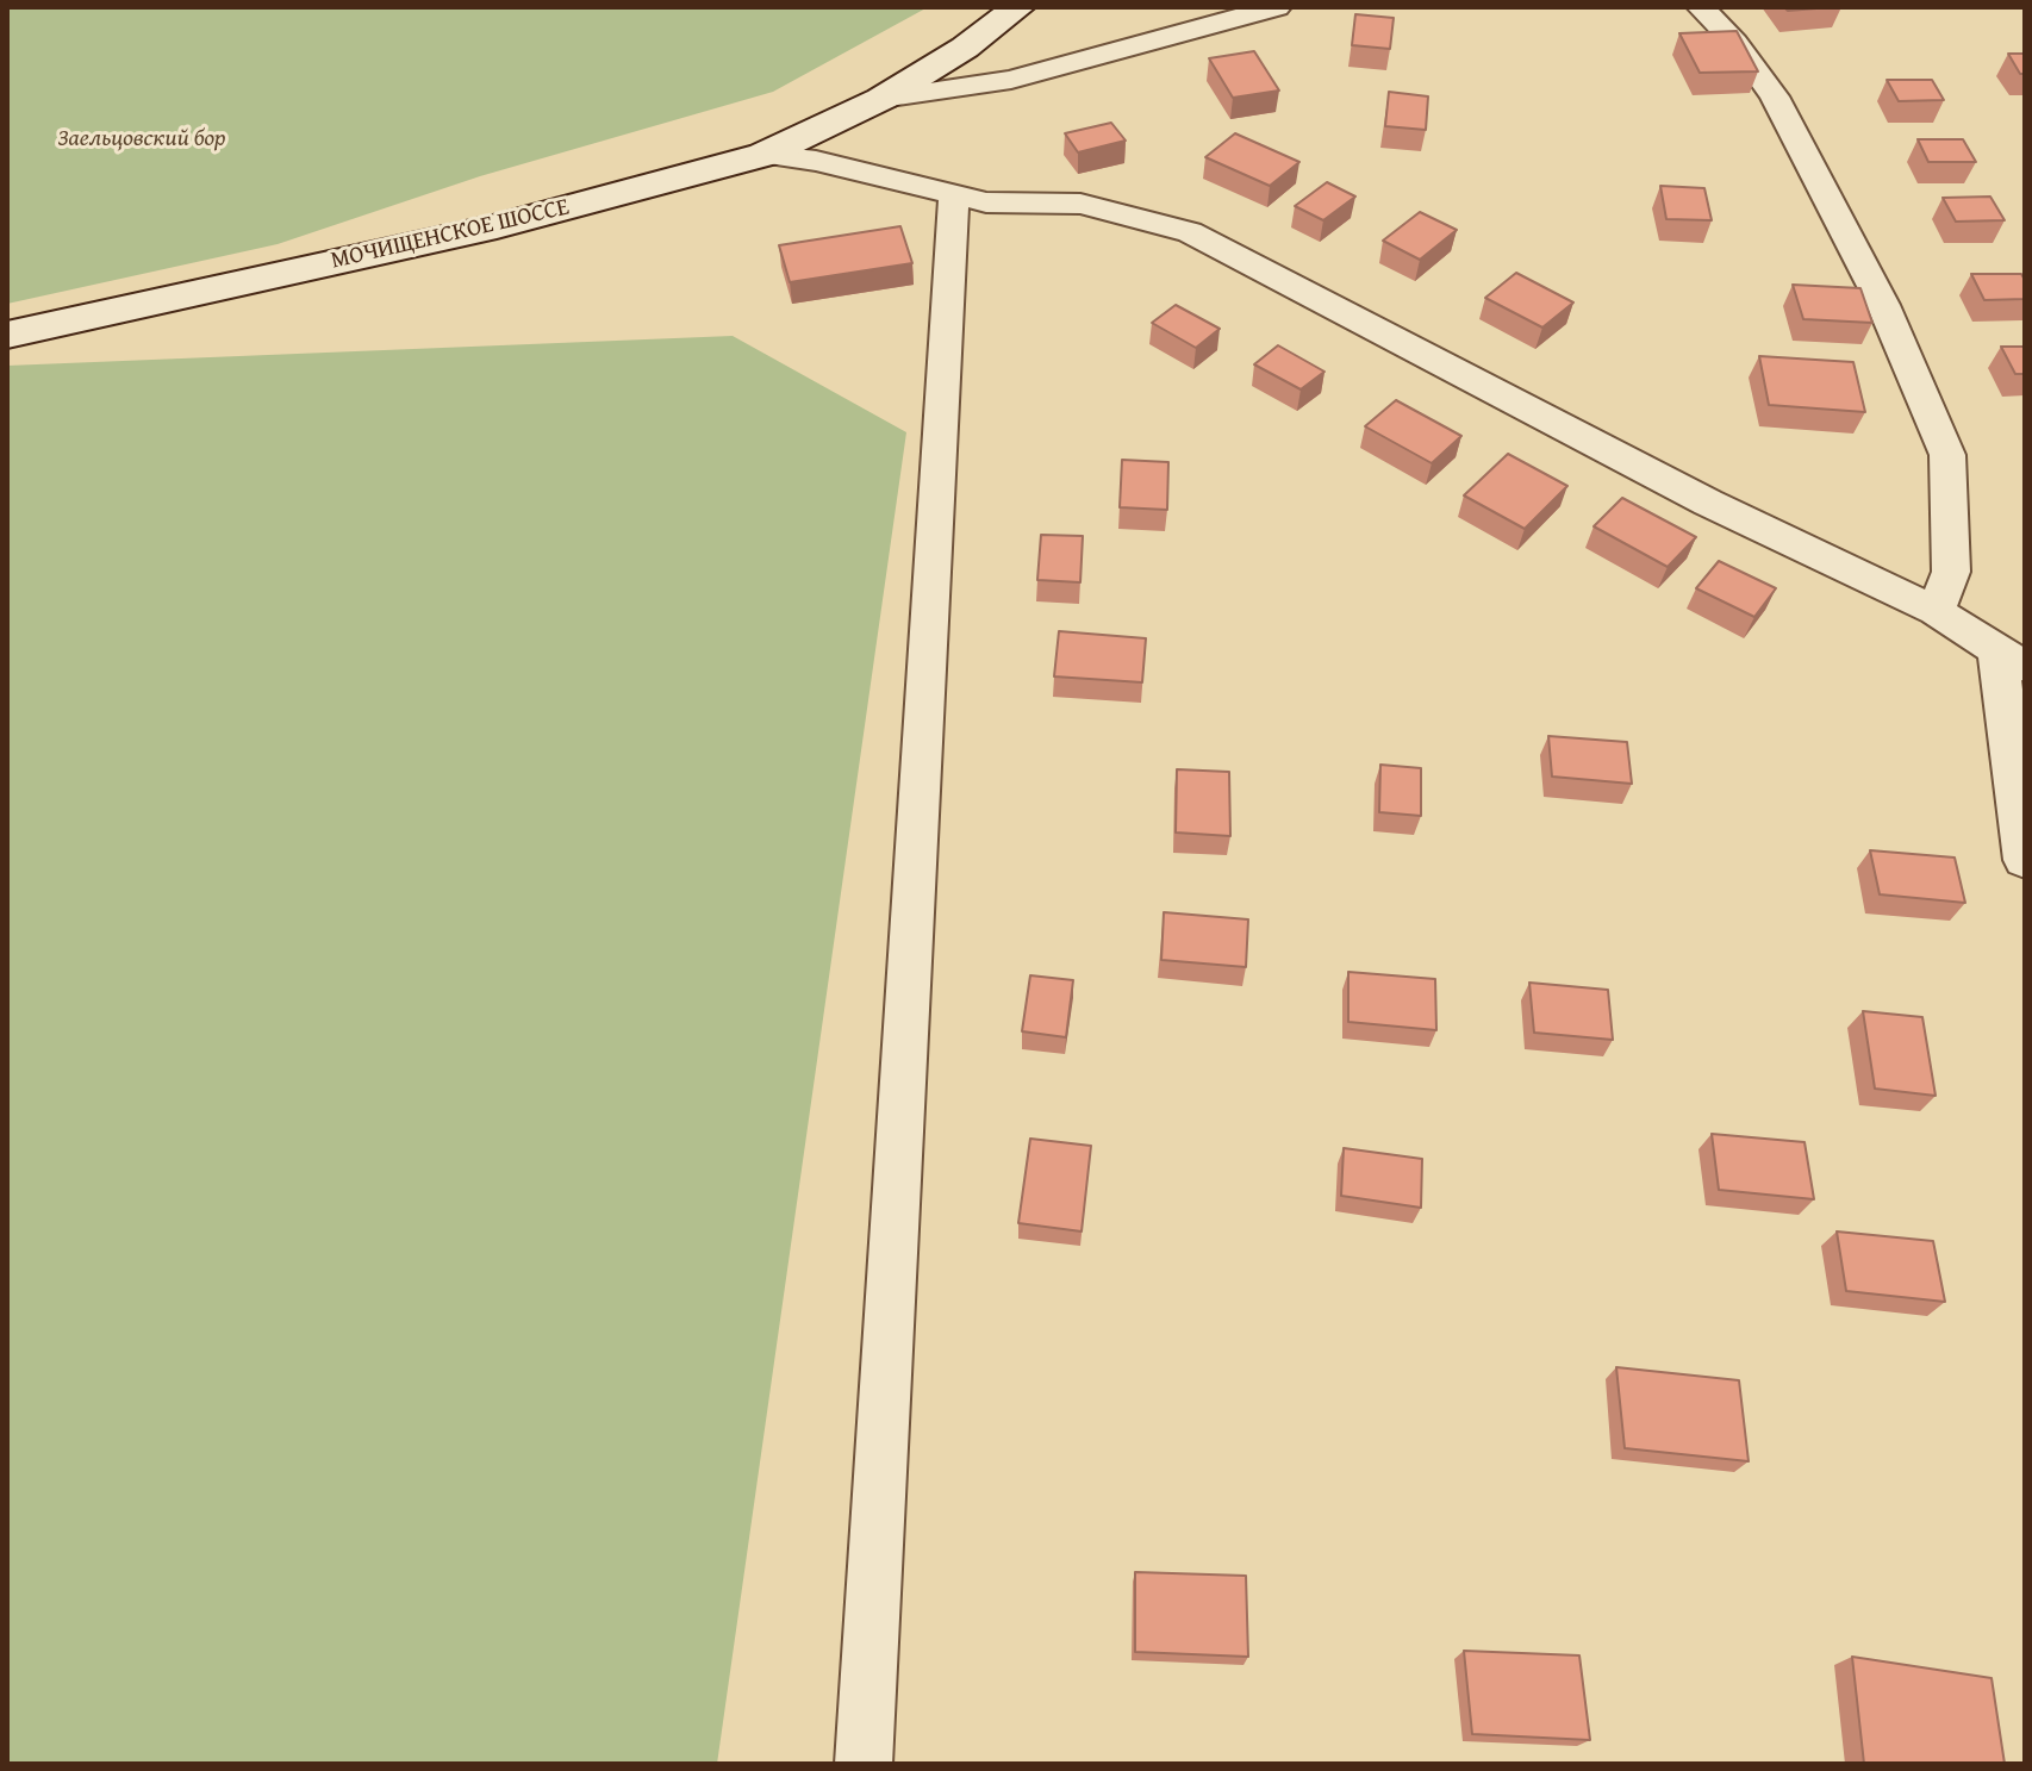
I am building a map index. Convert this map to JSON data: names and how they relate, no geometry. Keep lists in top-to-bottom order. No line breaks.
{"streets":{"street":["МОЧИЩЕНСКОЕ ШОССЕ"]},"parks":["Заельцовский бор"]}
